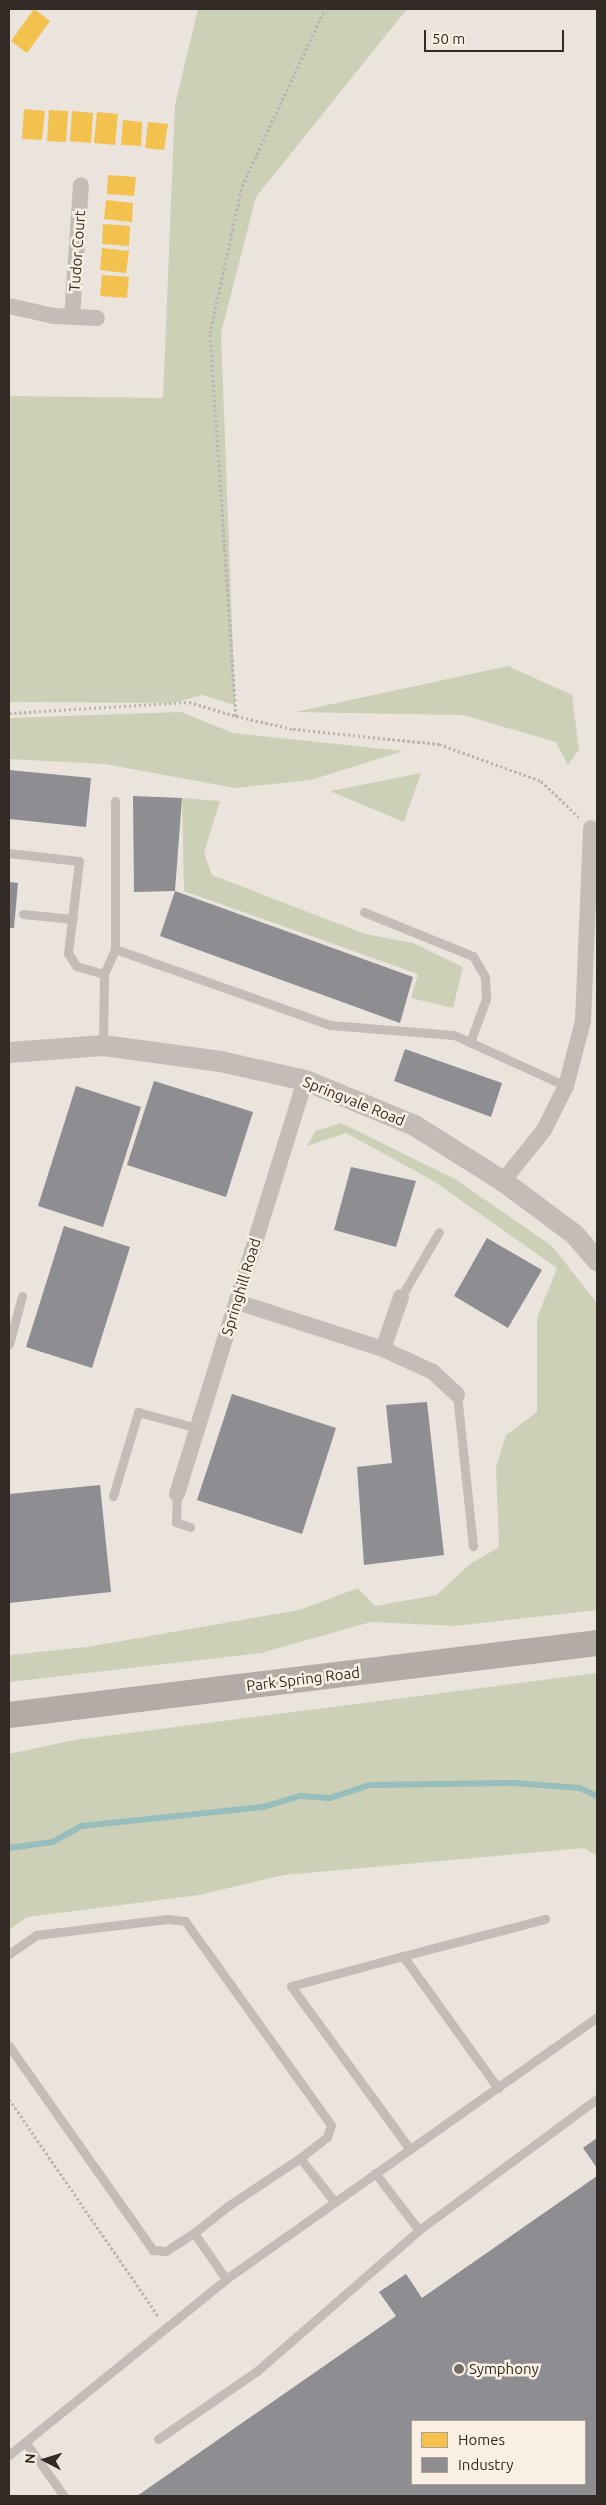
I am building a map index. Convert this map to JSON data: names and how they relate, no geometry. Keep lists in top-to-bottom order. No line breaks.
{"streets":{"main road":["Park Spring Road"],"street":["Tudor Court","Springvale Road","Springhill Road"]},"crossings":[["Springvale Road","Springhill Road"]],"places":["Symphony"],"legend":["Homes","Industry"],"scale_bar":"50 m","north":"left"}
